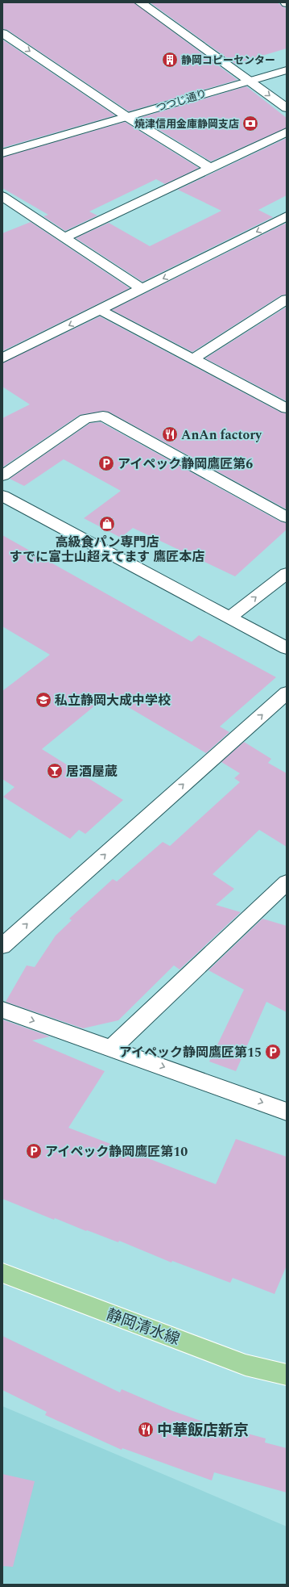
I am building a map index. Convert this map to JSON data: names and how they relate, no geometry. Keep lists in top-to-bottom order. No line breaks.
{"streets":{"main road":["静岡清水線"],"street":["つつじ通り"]},"places":{"building":["静岡コピーセンター"],"bank":["焼津信用金庫静岡支店"],"restaurant":["AnAn factory","中華飯店新京"],"parking":["アイペック静岡鷹匠第6","アイペック静岡鷹匠第15","アイペック静岡鷹匠第10"],"shop":["高級食パン専門店 すでに富士山超えてます 鷹匠本店"],"school or university":["私立静岡大成中学校"],"bar":["居酒屋蔵"]}}
